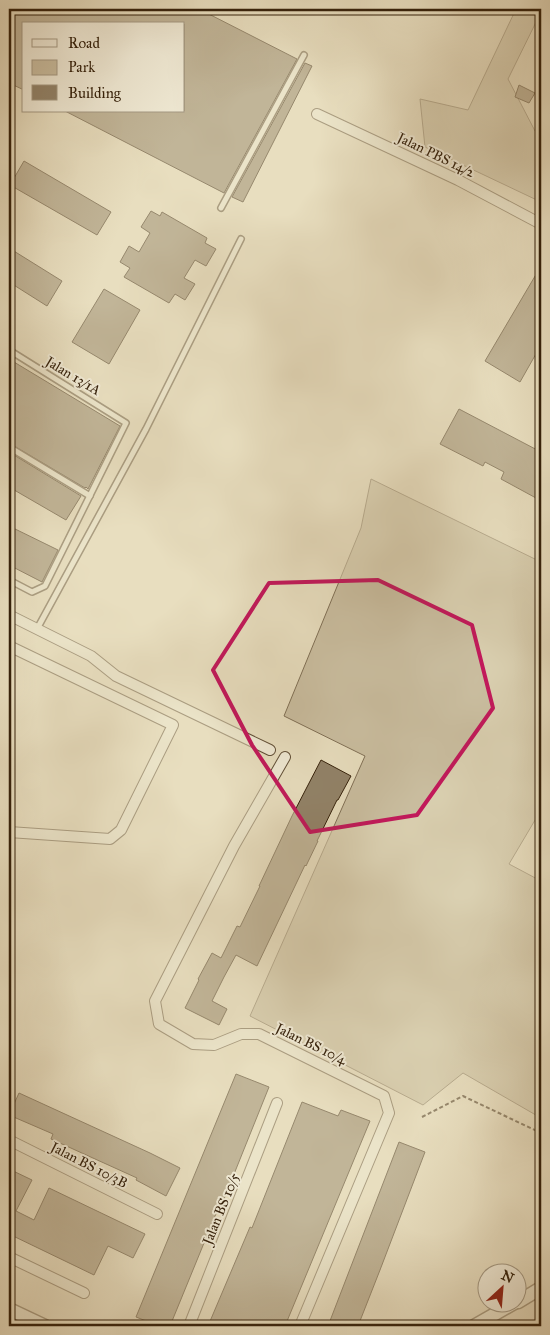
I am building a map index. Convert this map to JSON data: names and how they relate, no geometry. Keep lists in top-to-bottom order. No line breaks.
{"streets":{"street":["Jalan PBS 14/2","Jalan BS 10/4","Jalan BS 10/3B","Jalan BS 10/5"],"lane":["Jalan 13/1A"]},"legend":["Road","Park","Building"],"north":"top right"}
